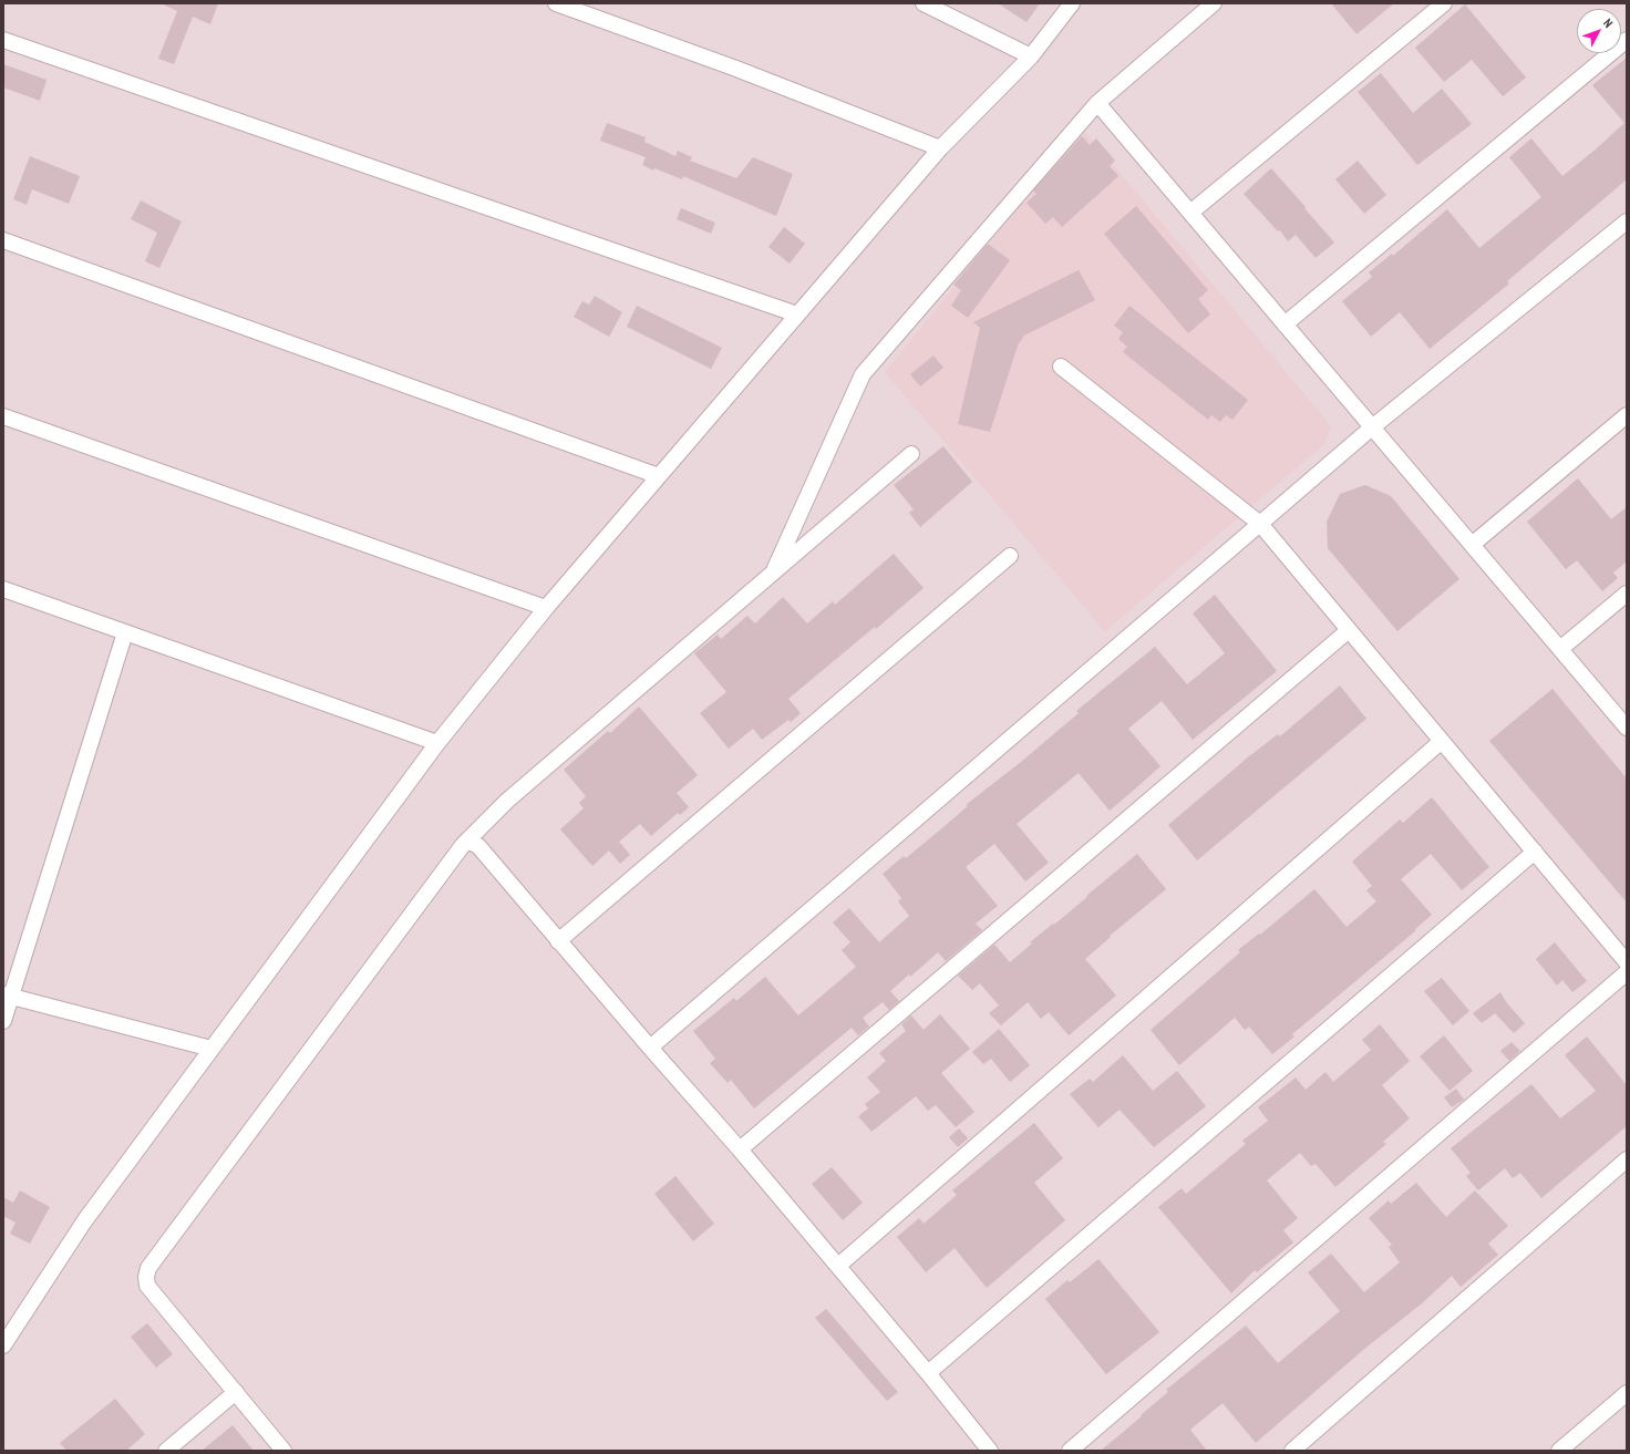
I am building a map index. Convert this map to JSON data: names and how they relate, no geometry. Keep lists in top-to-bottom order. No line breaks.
{"north":"top right"}
